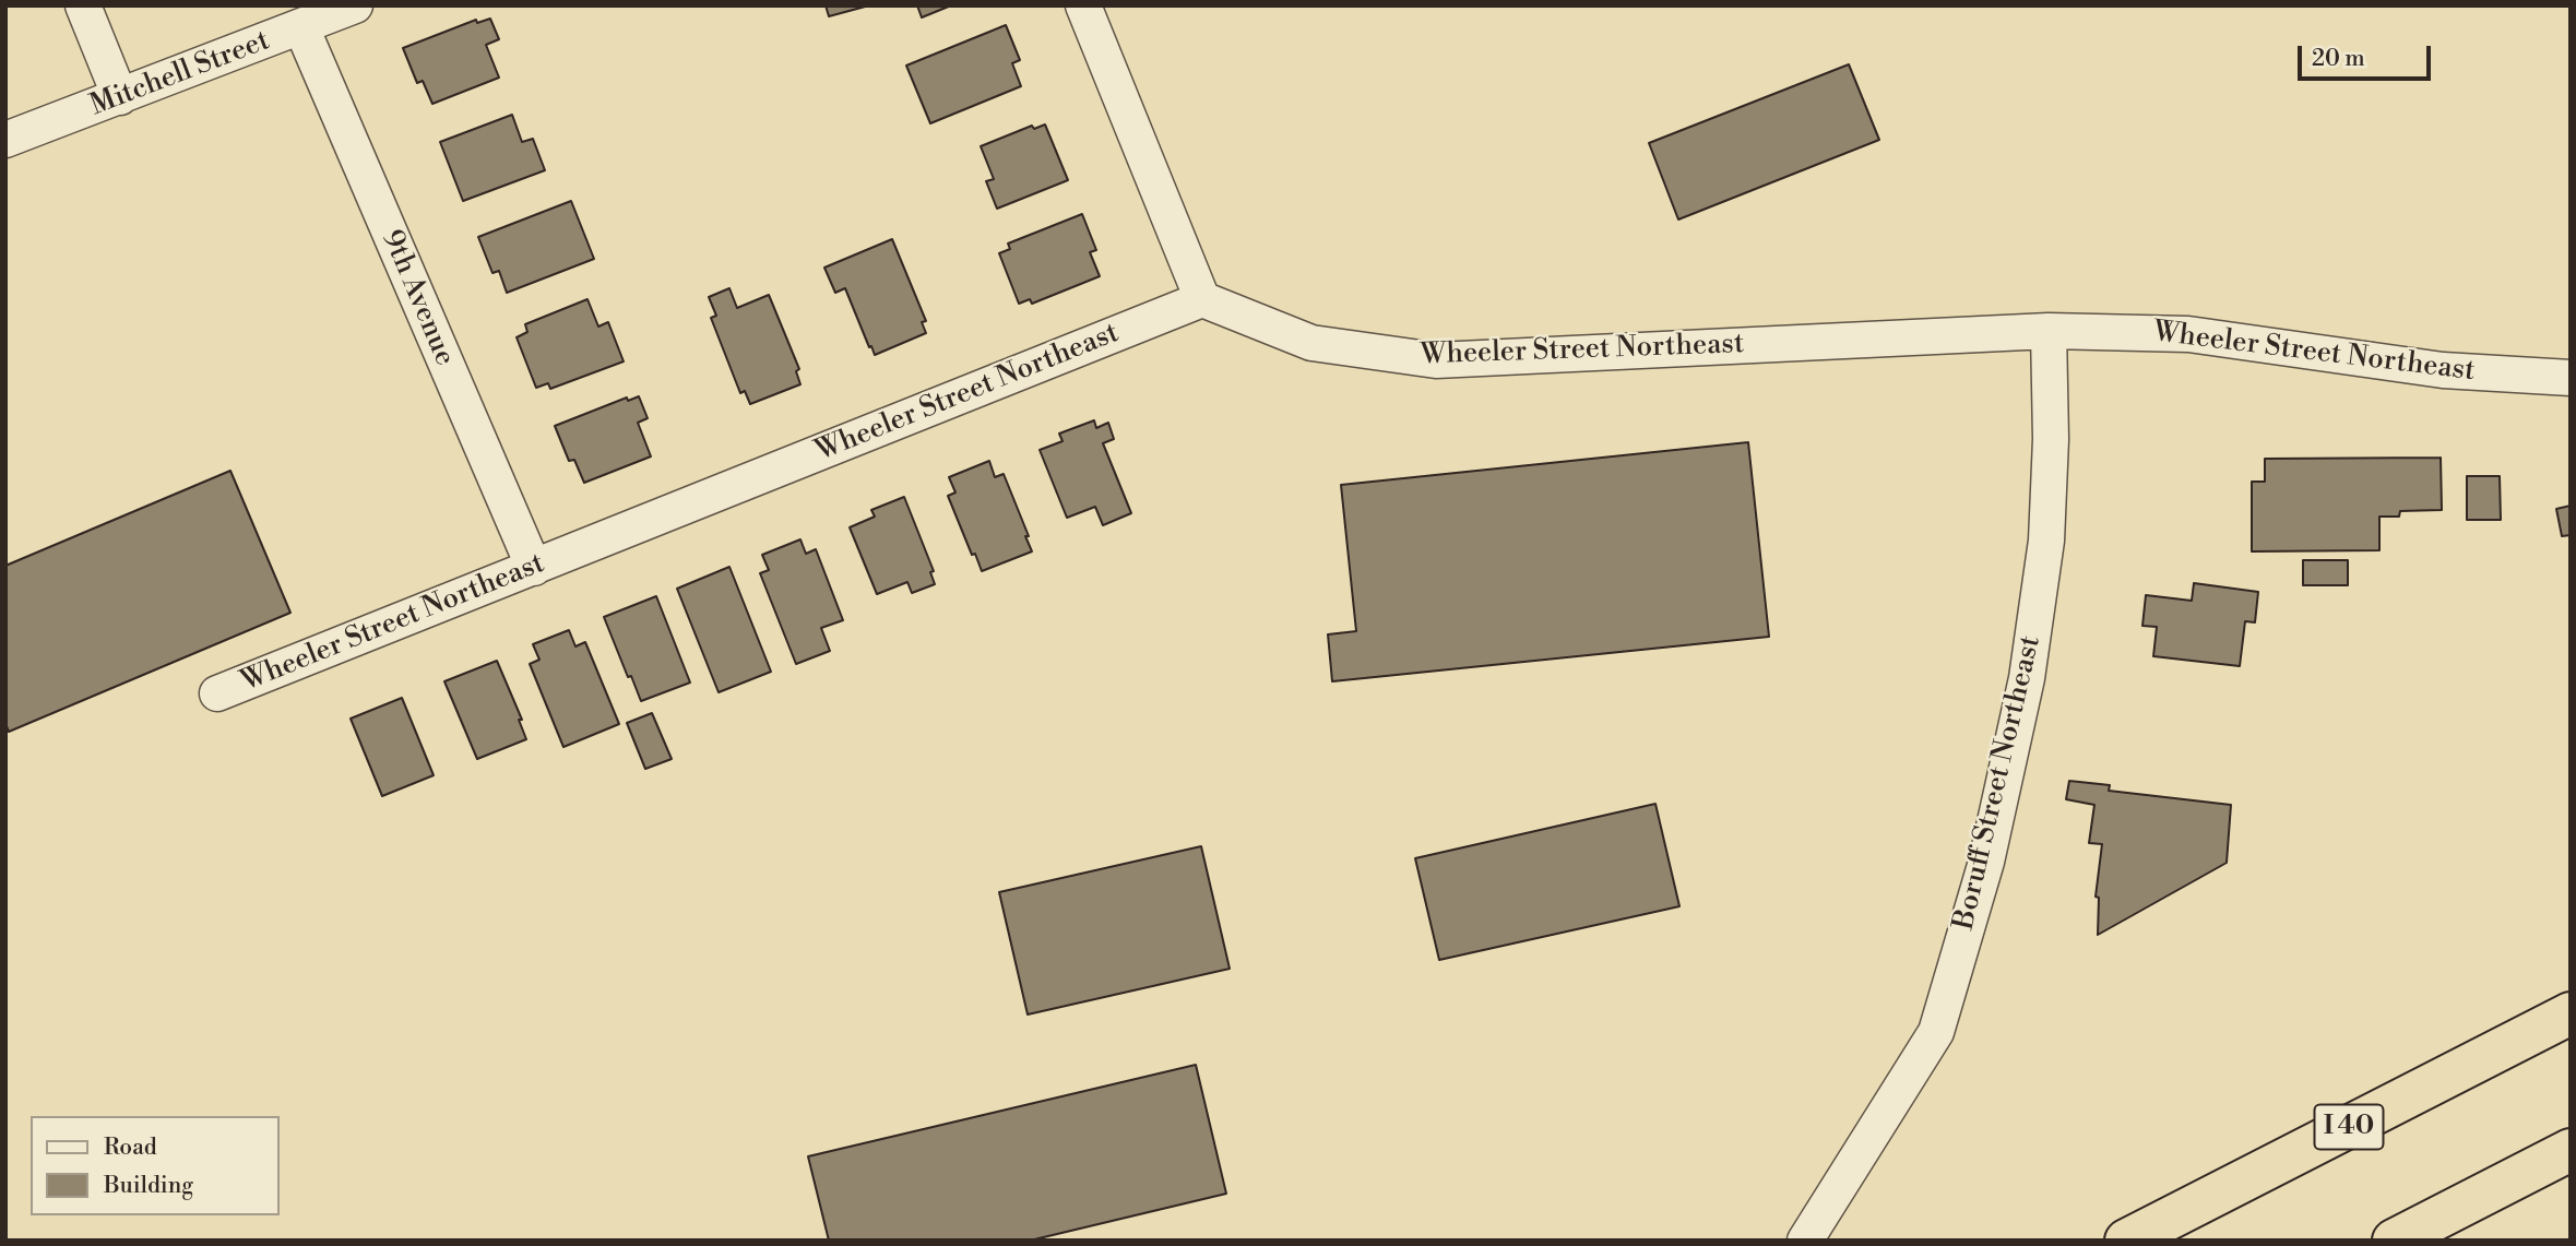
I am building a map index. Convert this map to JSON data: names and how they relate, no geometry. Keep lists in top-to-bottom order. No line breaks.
{"streets":{"highway":["I 40"],"street":["Mitchell Street","9th Avenue","Wheeler Street Northeast","Boruff Street Northeast"]},"crossings":[["Mitchell Street","9th Avenue"],["9th Avenue","Wheeler Street Northeast"],["Wheeler Street Northeast","Boruff Street Northeast"]],"legend":["Road","Building"],"scale_bar":"20 m"}
